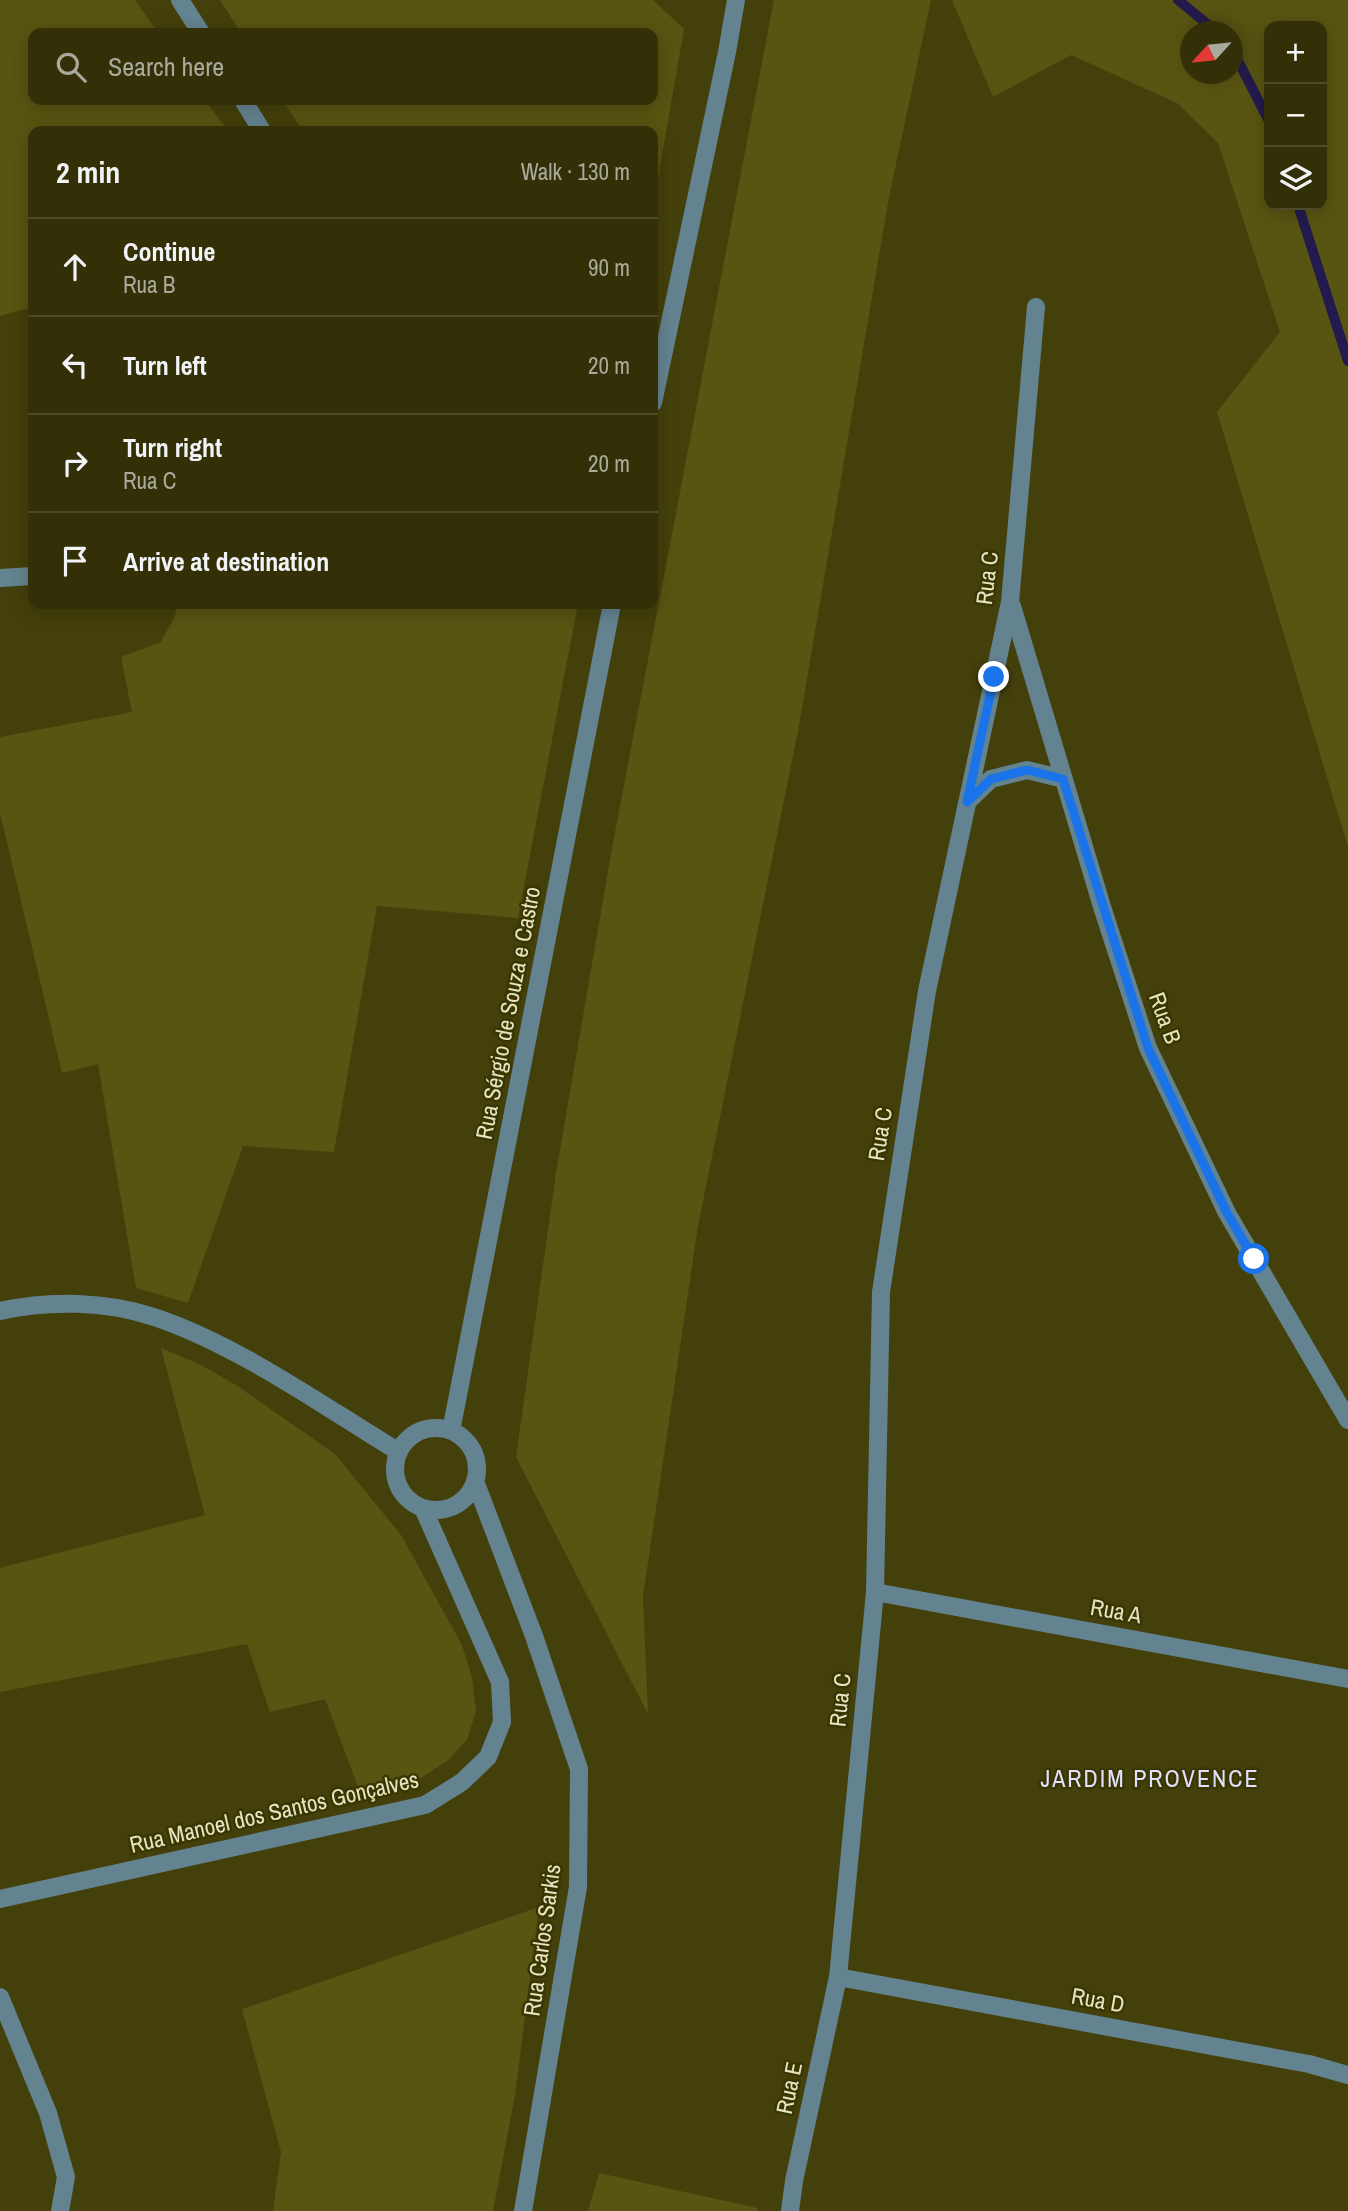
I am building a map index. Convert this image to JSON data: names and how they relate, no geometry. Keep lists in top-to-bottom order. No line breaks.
{"streets":{"street":["Rua C","Rua Sérgio de Souza e Castro","Rua B","Rua A","Rua Manoel dos Santos Gonçalves","Rua Carlos Sarkis","Rua D","Rua E"]},"crossings":[["Rua C","Rua B"],["Rua C","Rua A"],["Rua C","Rua D"],["Rua C","Rua E"],["Rua Sérgio de Souza e Castro","Rua Manoel dos Santos Gonçalves"],["Rua Sérgio de Souza e Castro","Rua Carlos Sarkis"],["Rua Manoel dos Santos Gonçalves","Rua Carlos Sarkis"],["Rua D","Rua E"]],"districts":["JARDIM PROVENCE"],"north":"bottom left","page":{"map_buttons":["+","−"],"search":"Search here","heading":["2 min","Walk · 130 m"],"list":[["Continue","Rua B","90 m"],["Turn left","20 m"],["Turn right","Rua C","20 m"],"Arrive at destination"]}}
